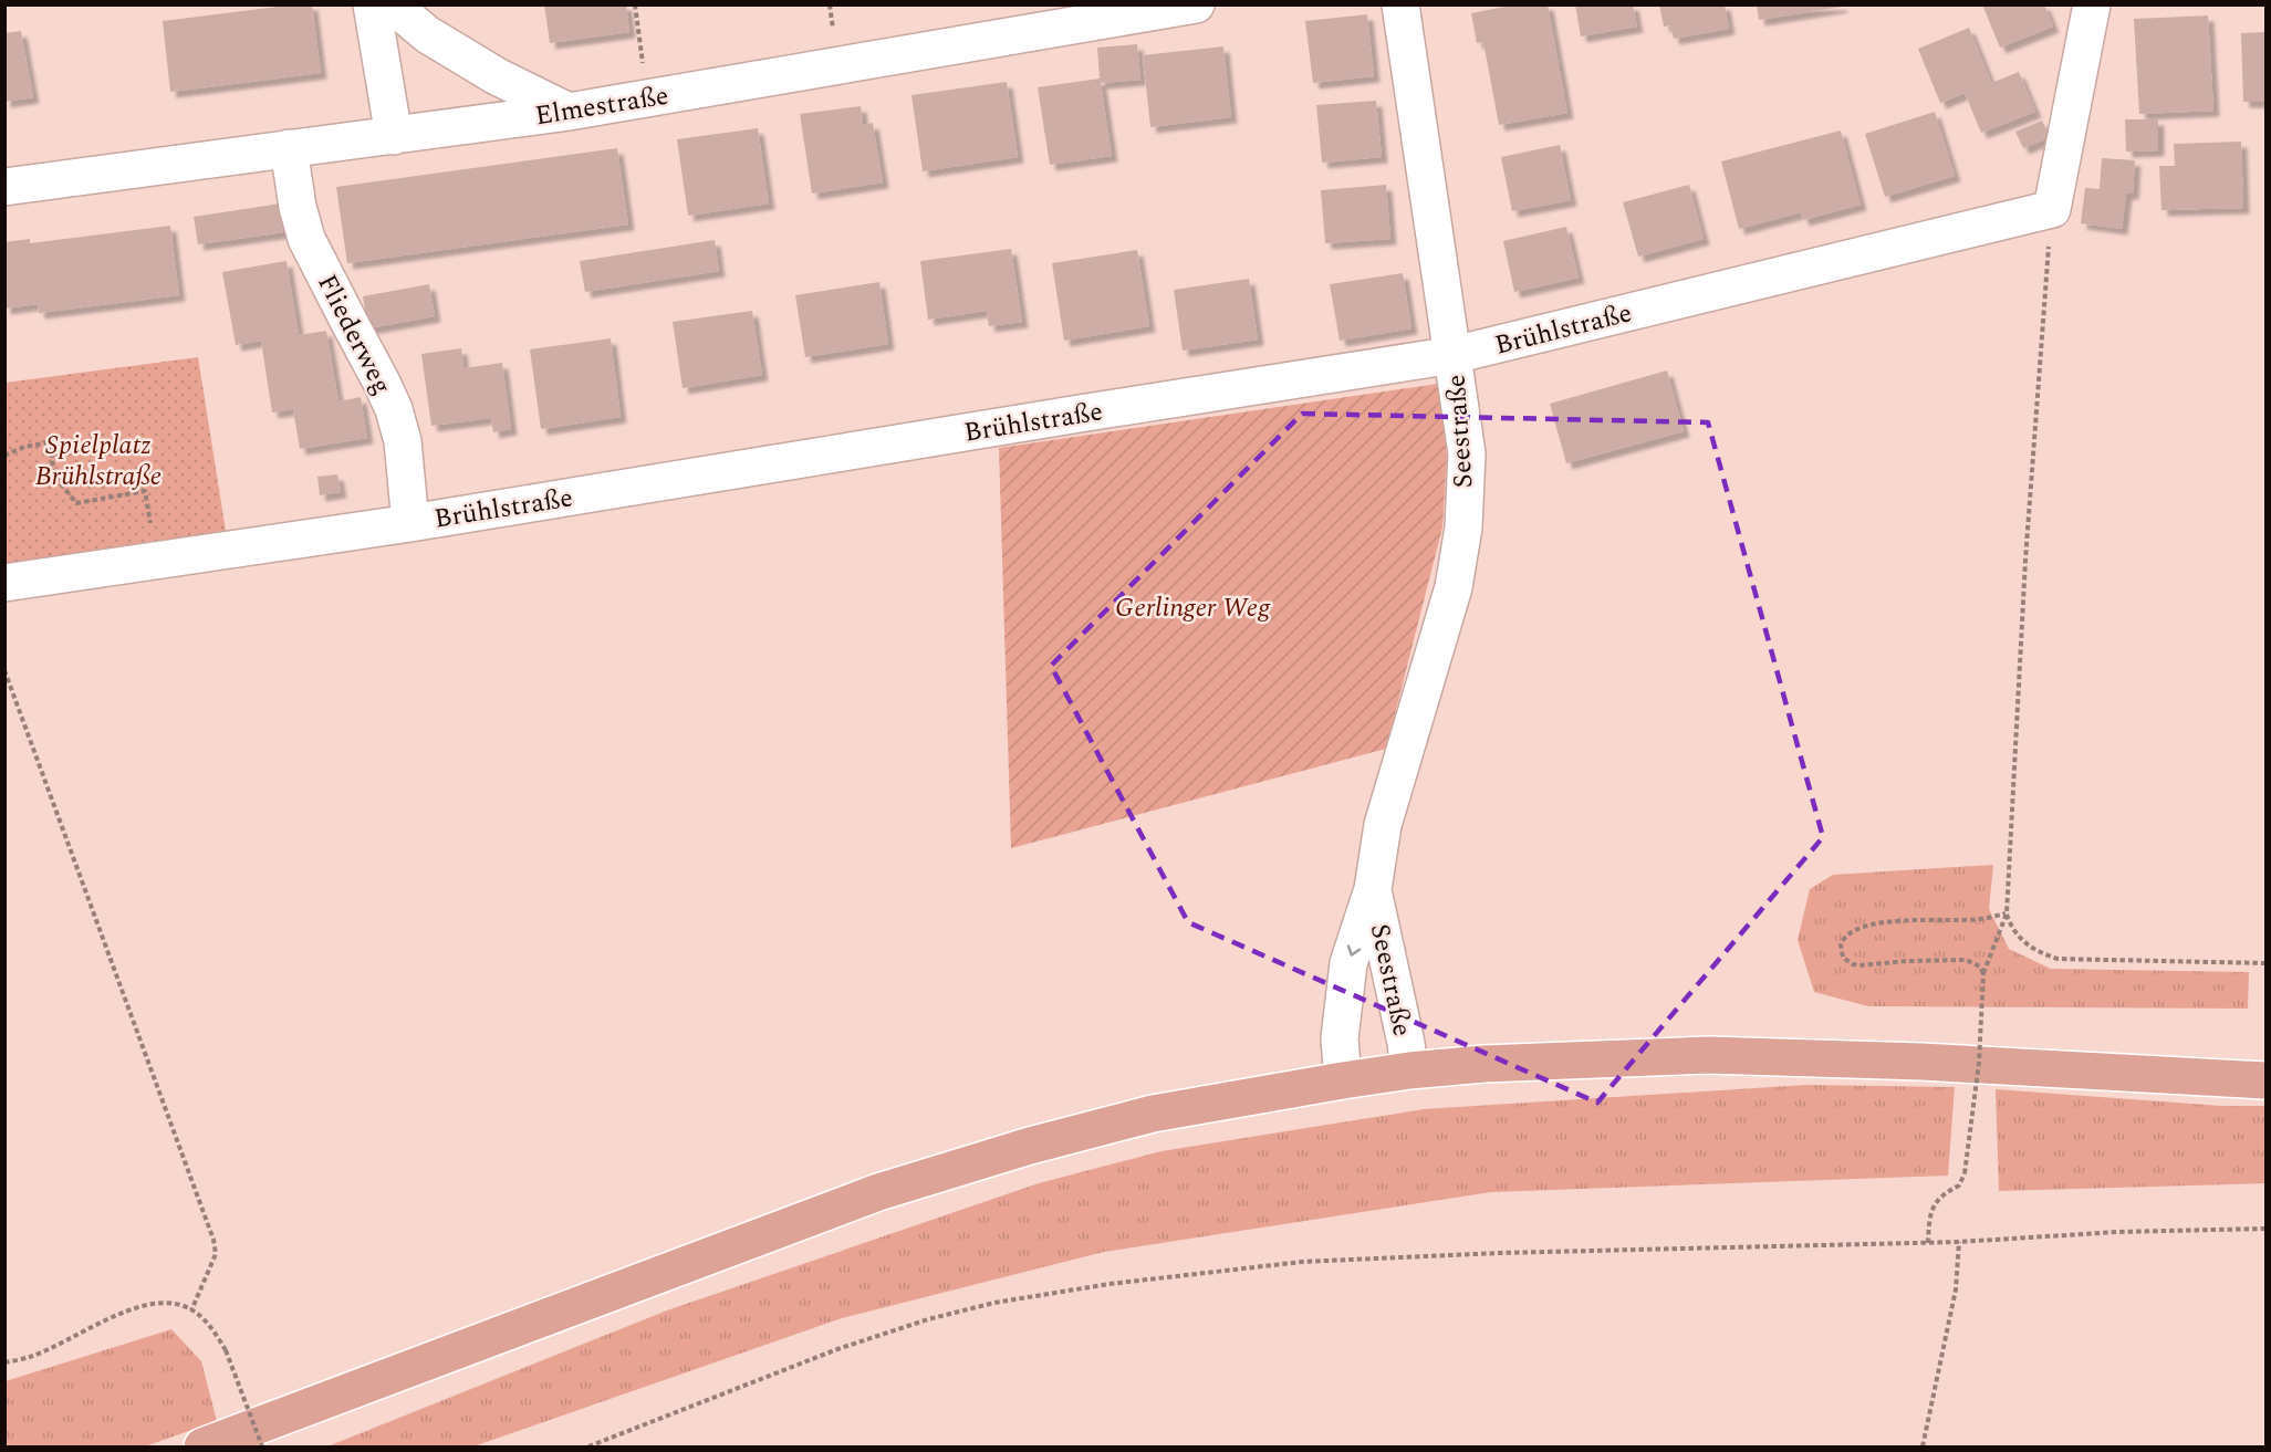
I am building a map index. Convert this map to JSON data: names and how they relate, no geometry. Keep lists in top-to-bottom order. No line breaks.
{"streets":{"street":["Elmestraße","Brühlstraße","Fliederweg","Seestraße"]},"crossings":[["Elmestraße","Fliederweg"],["Brühlstraße","Fliederweg"],["Brühlstraße","Seestraße"]],"parks":["Spielplatz Brühlstraße","Gerlinger Weg"]}
